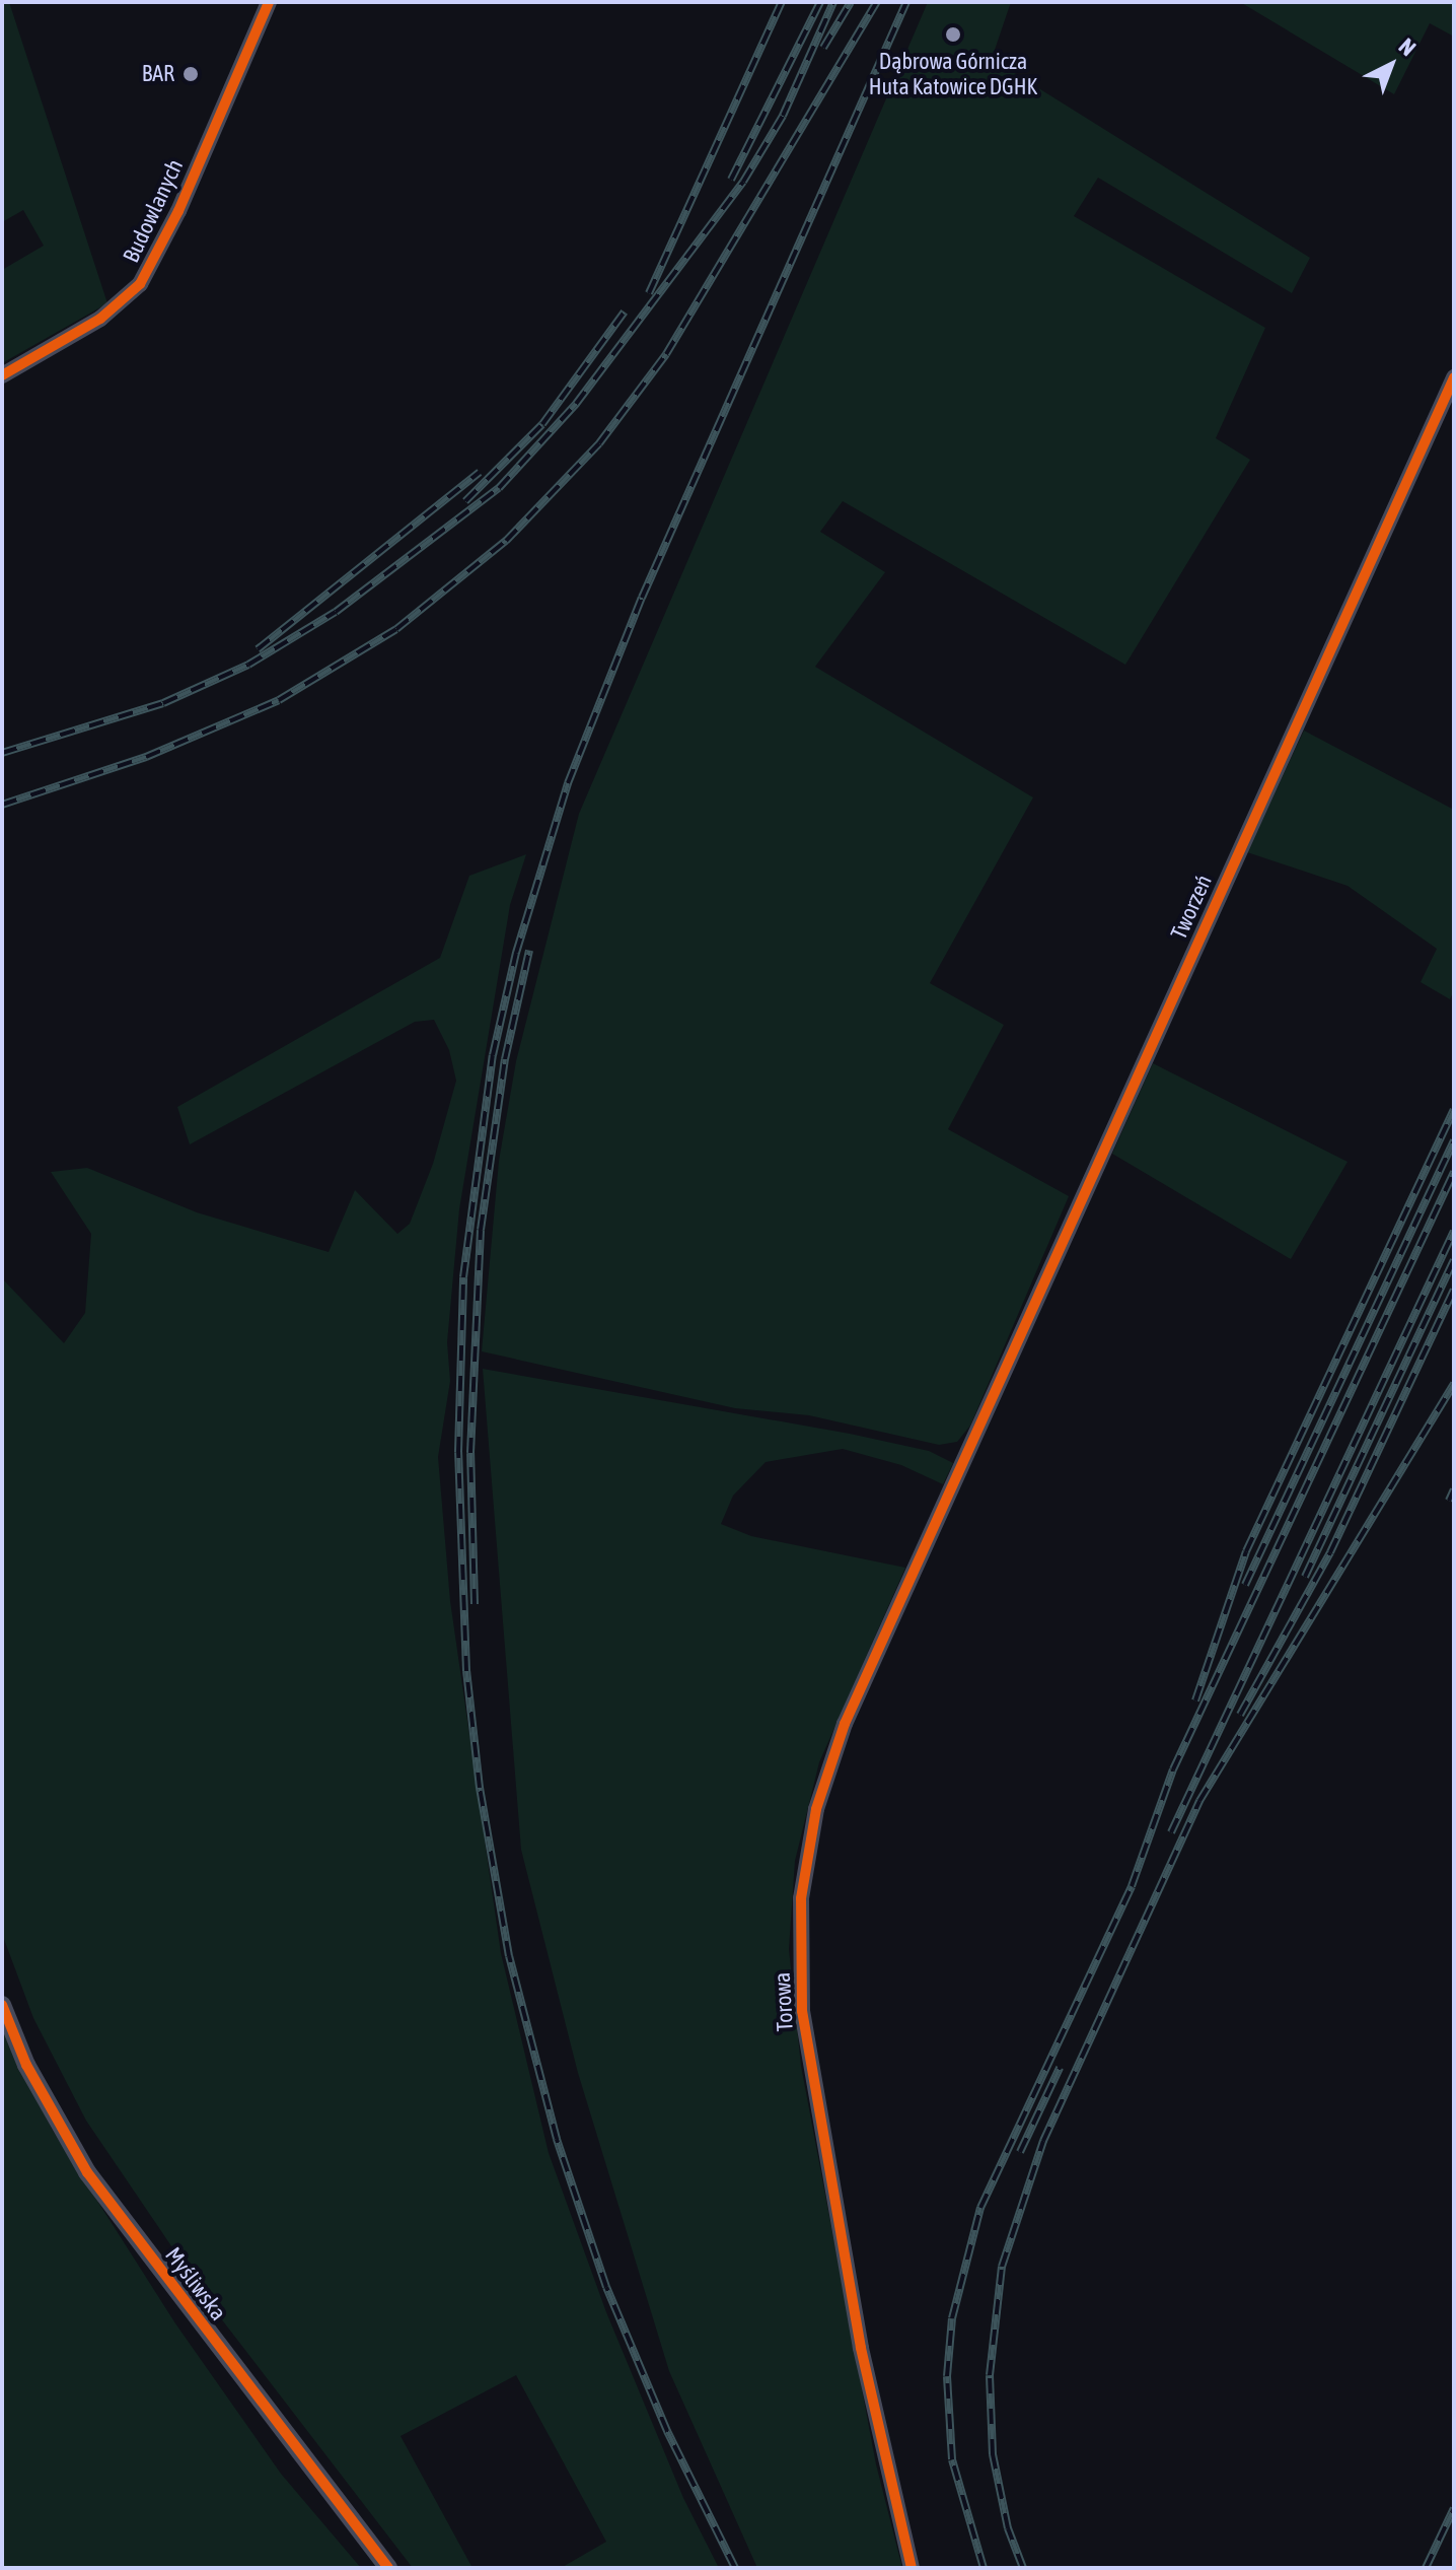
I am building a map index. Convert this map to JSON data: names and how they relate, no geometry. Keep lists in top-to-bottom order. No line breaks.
{"streets":{"street":["Budowlanych","Tworzeń","Torowa","Myśliwska"]},"crossings":[["Tworzeń","Torowa"]],"places":["Dąbrowa Górnicza Huta Katowice DGHK","BAR"],"north":"top right"}
